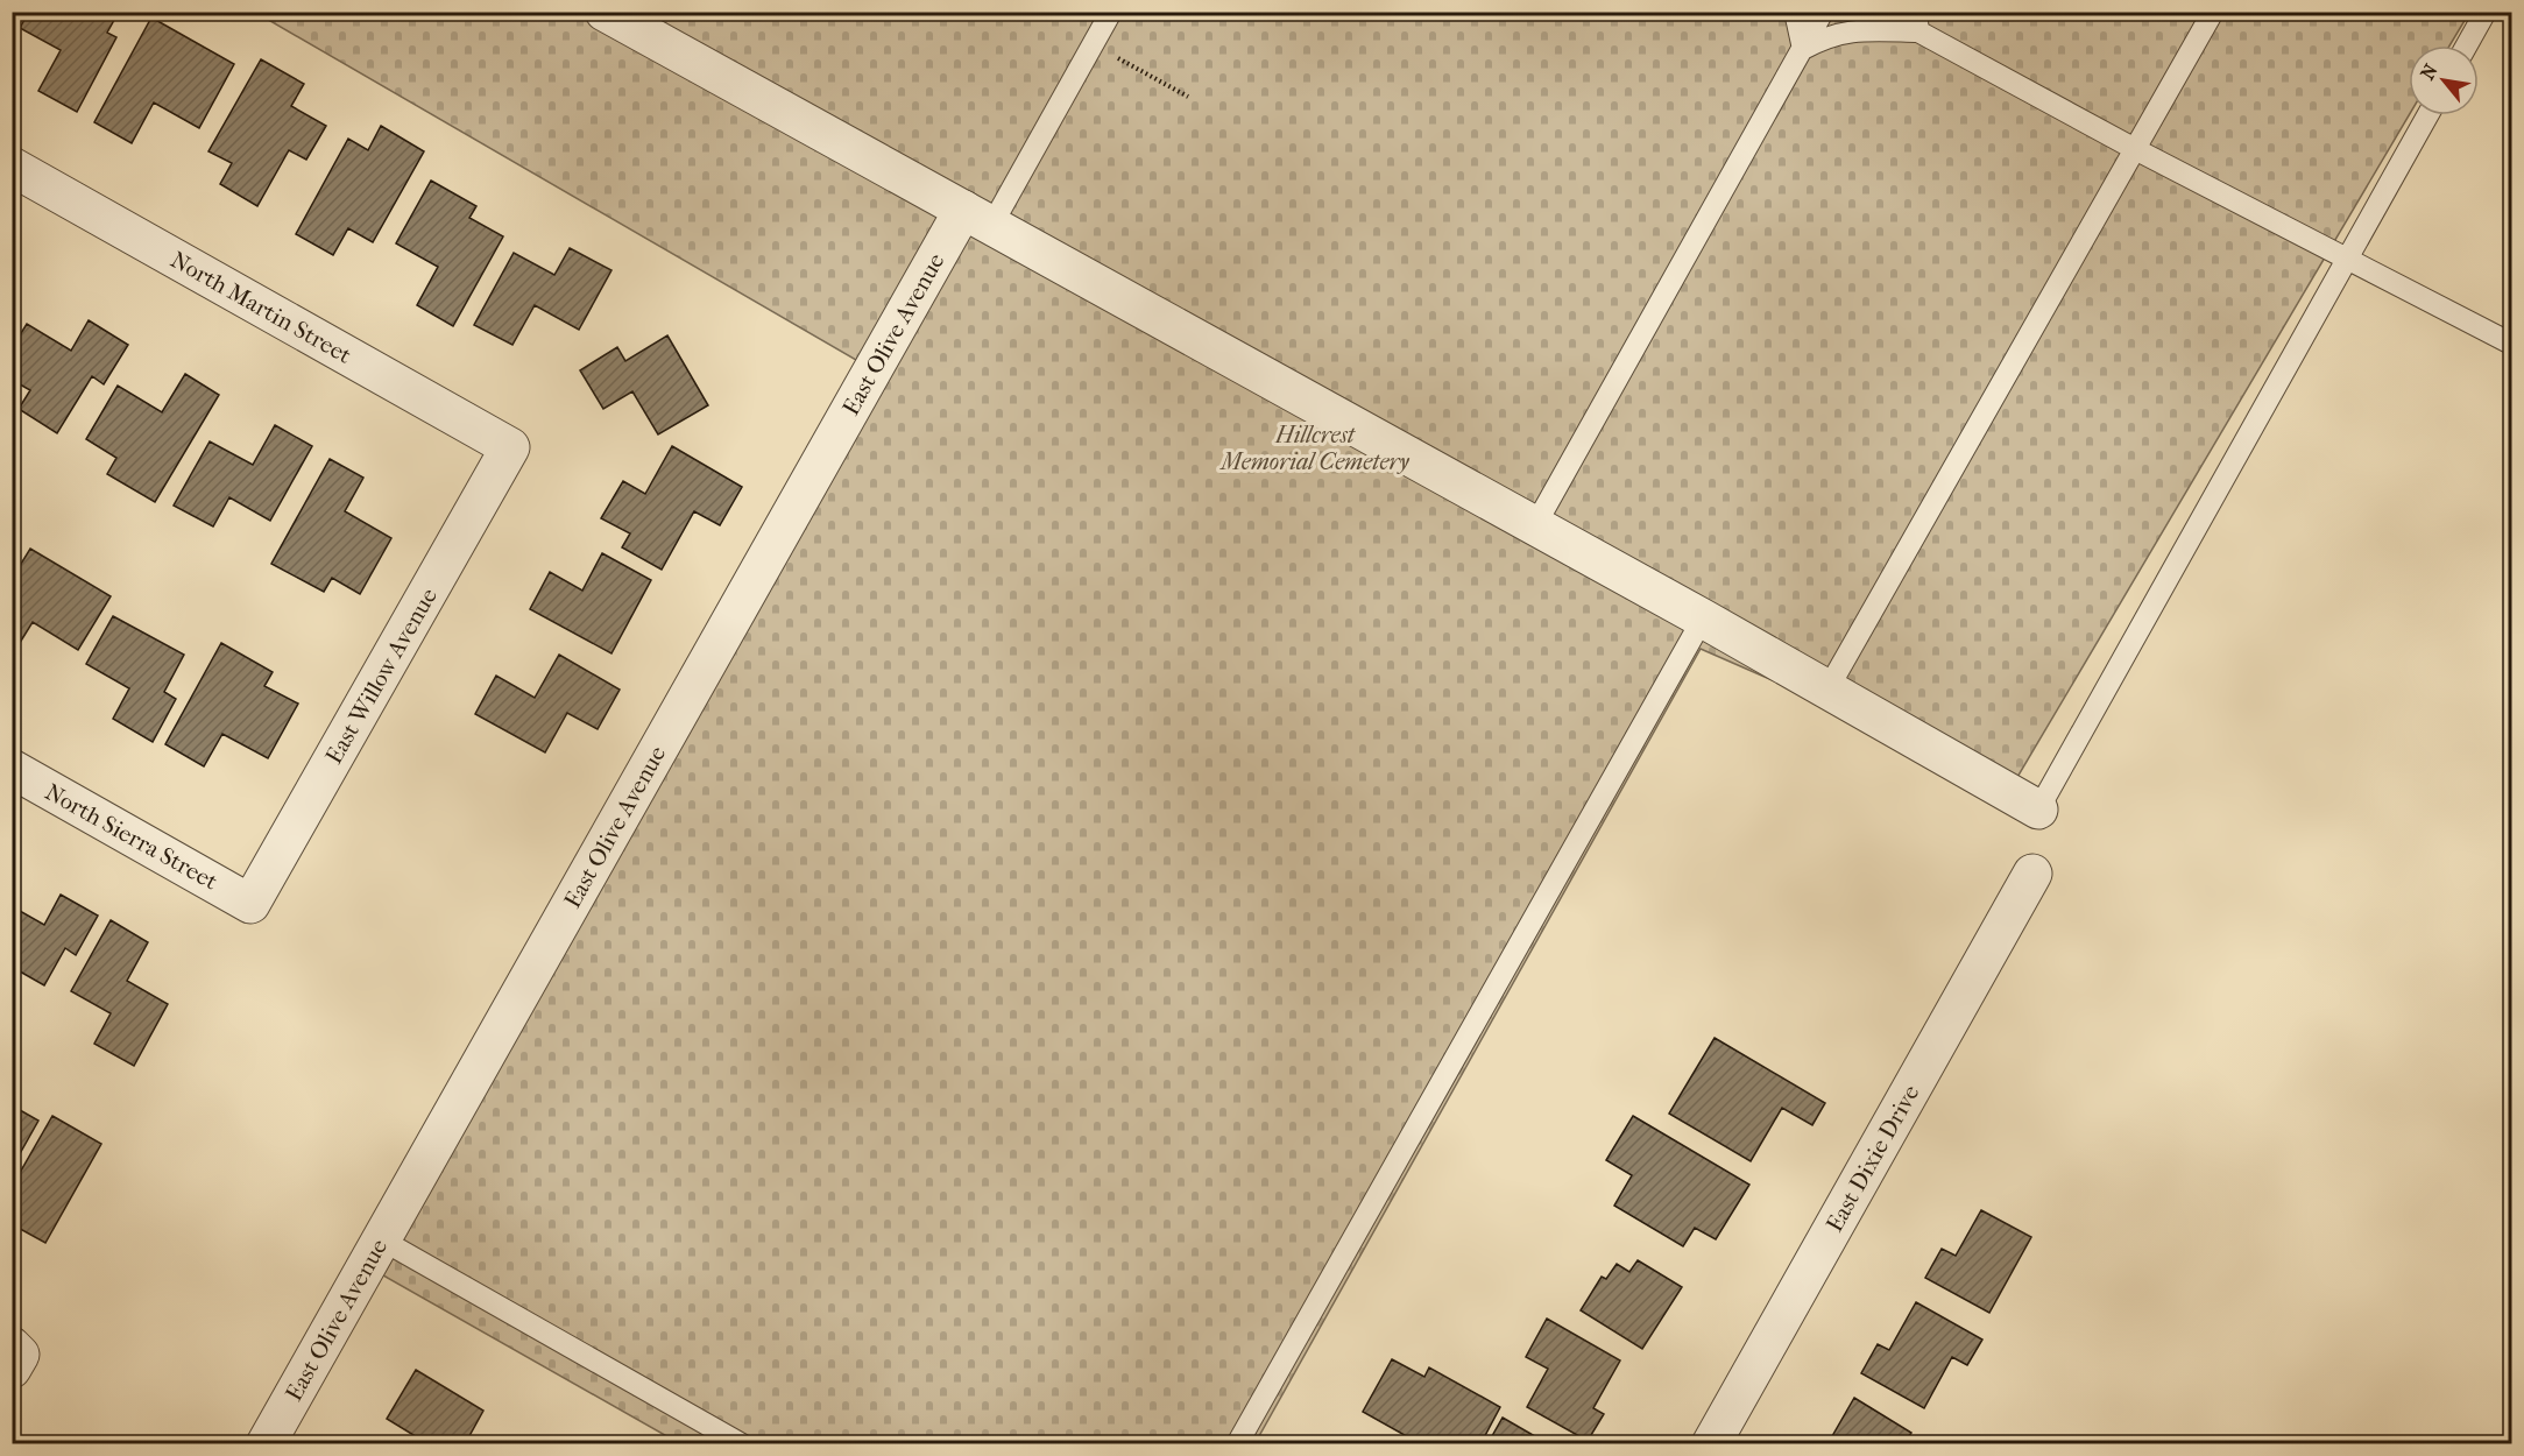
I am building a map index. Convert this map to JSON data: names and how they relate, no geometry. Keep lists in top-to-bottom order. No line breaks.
{"streets":{"street":["North Martin Street","East Olive Avenue","East Willow Avenue","North Sierra Street","East Dixie Drive"]},"crossings":[["North Martin Street","East Willow Avenue"],["East Willow Avenue","North Sierra Street"]],"parks":["Hillcrest Memorial Cemetery"],"north":"top left"}
